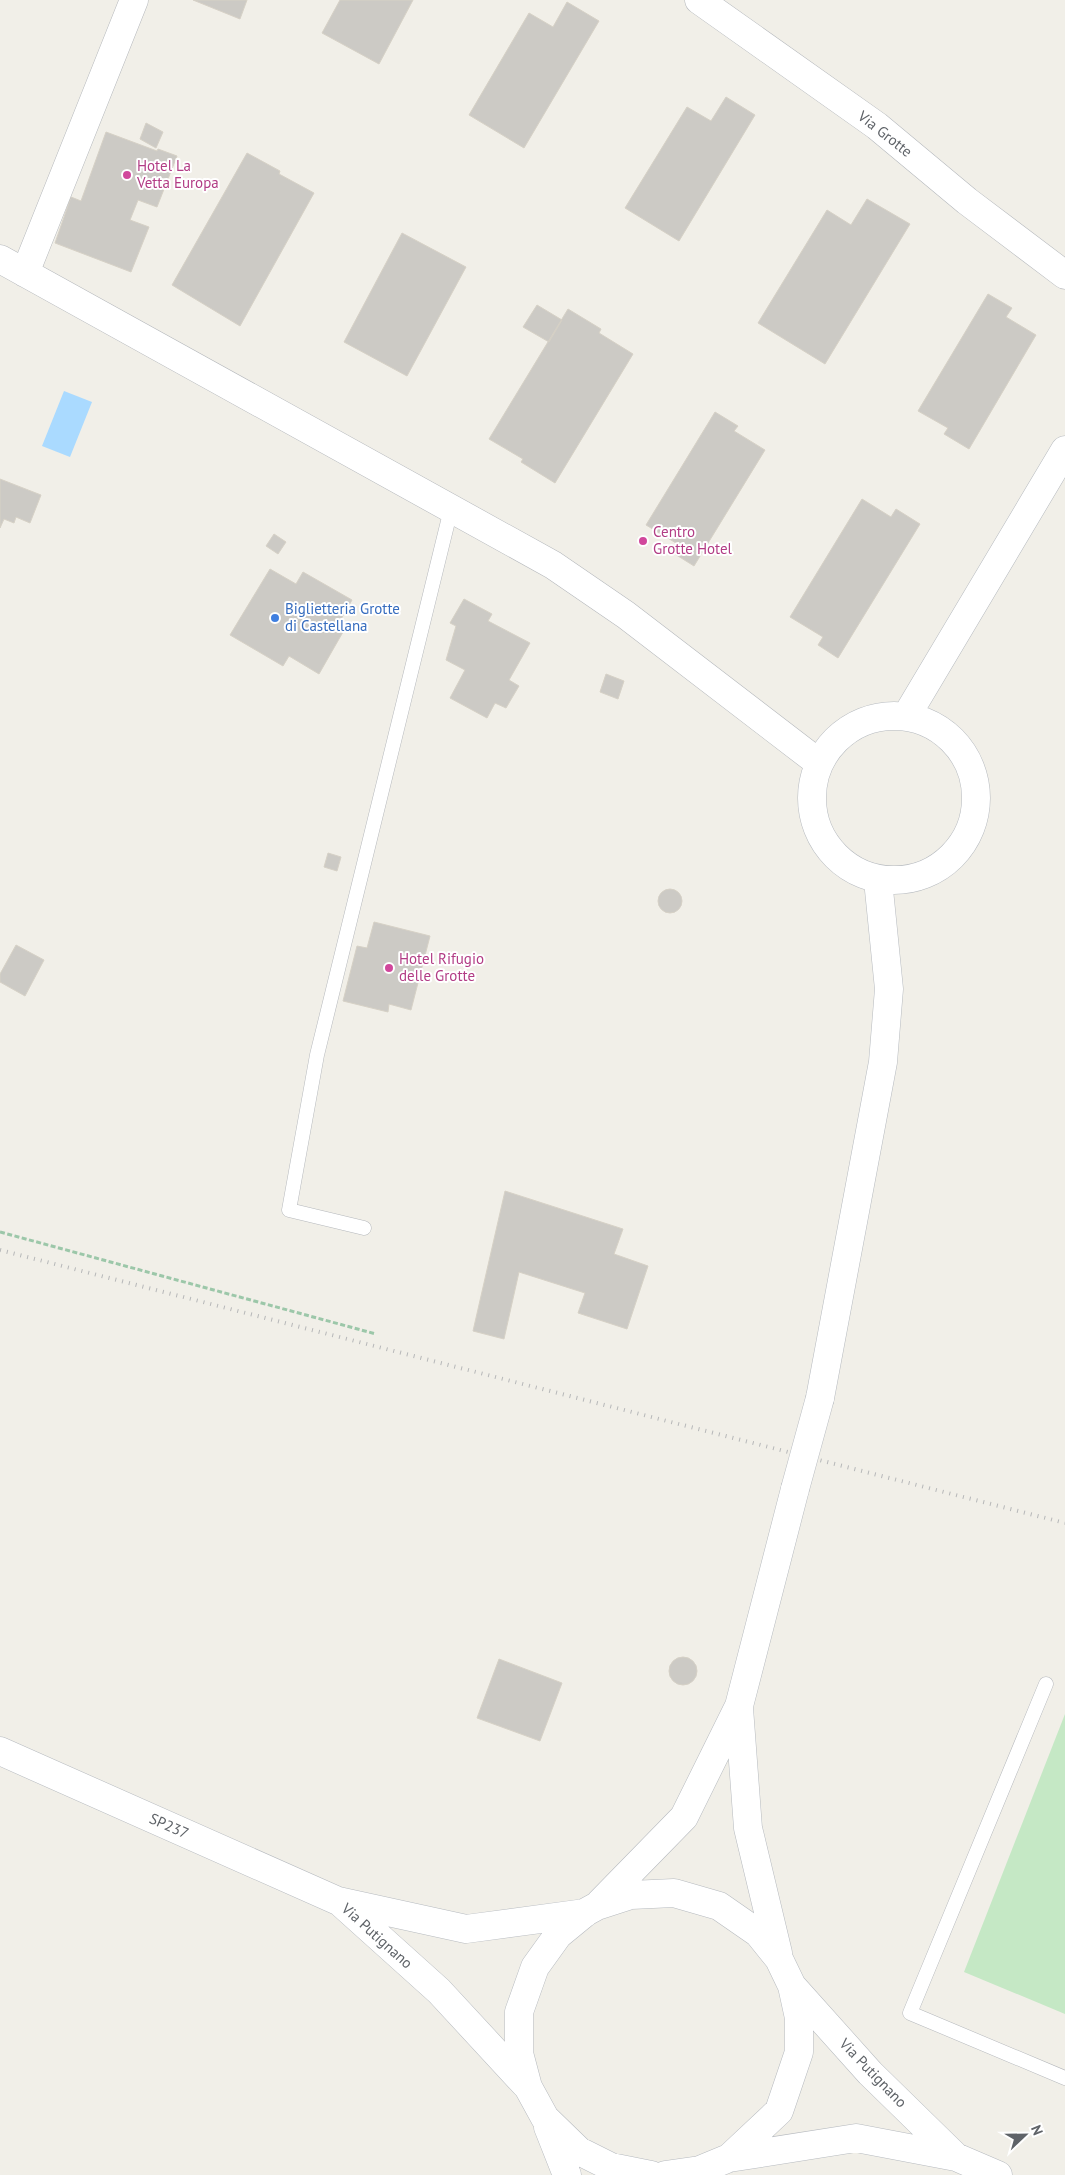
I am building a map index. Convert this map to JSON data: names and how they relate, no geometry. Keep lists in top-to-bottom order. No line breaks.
{"streets":{"main road":["Via Grotte","SP237","Via Putignano"]},"crossings":[["SP237","Via Putignano"]],"places":["Hotel La Vetta Europa","Centro Grotte Hotel","Biglietteria Grotte di Castellana","Hotel Rifugio delle Grotte"],"north":"right"}
